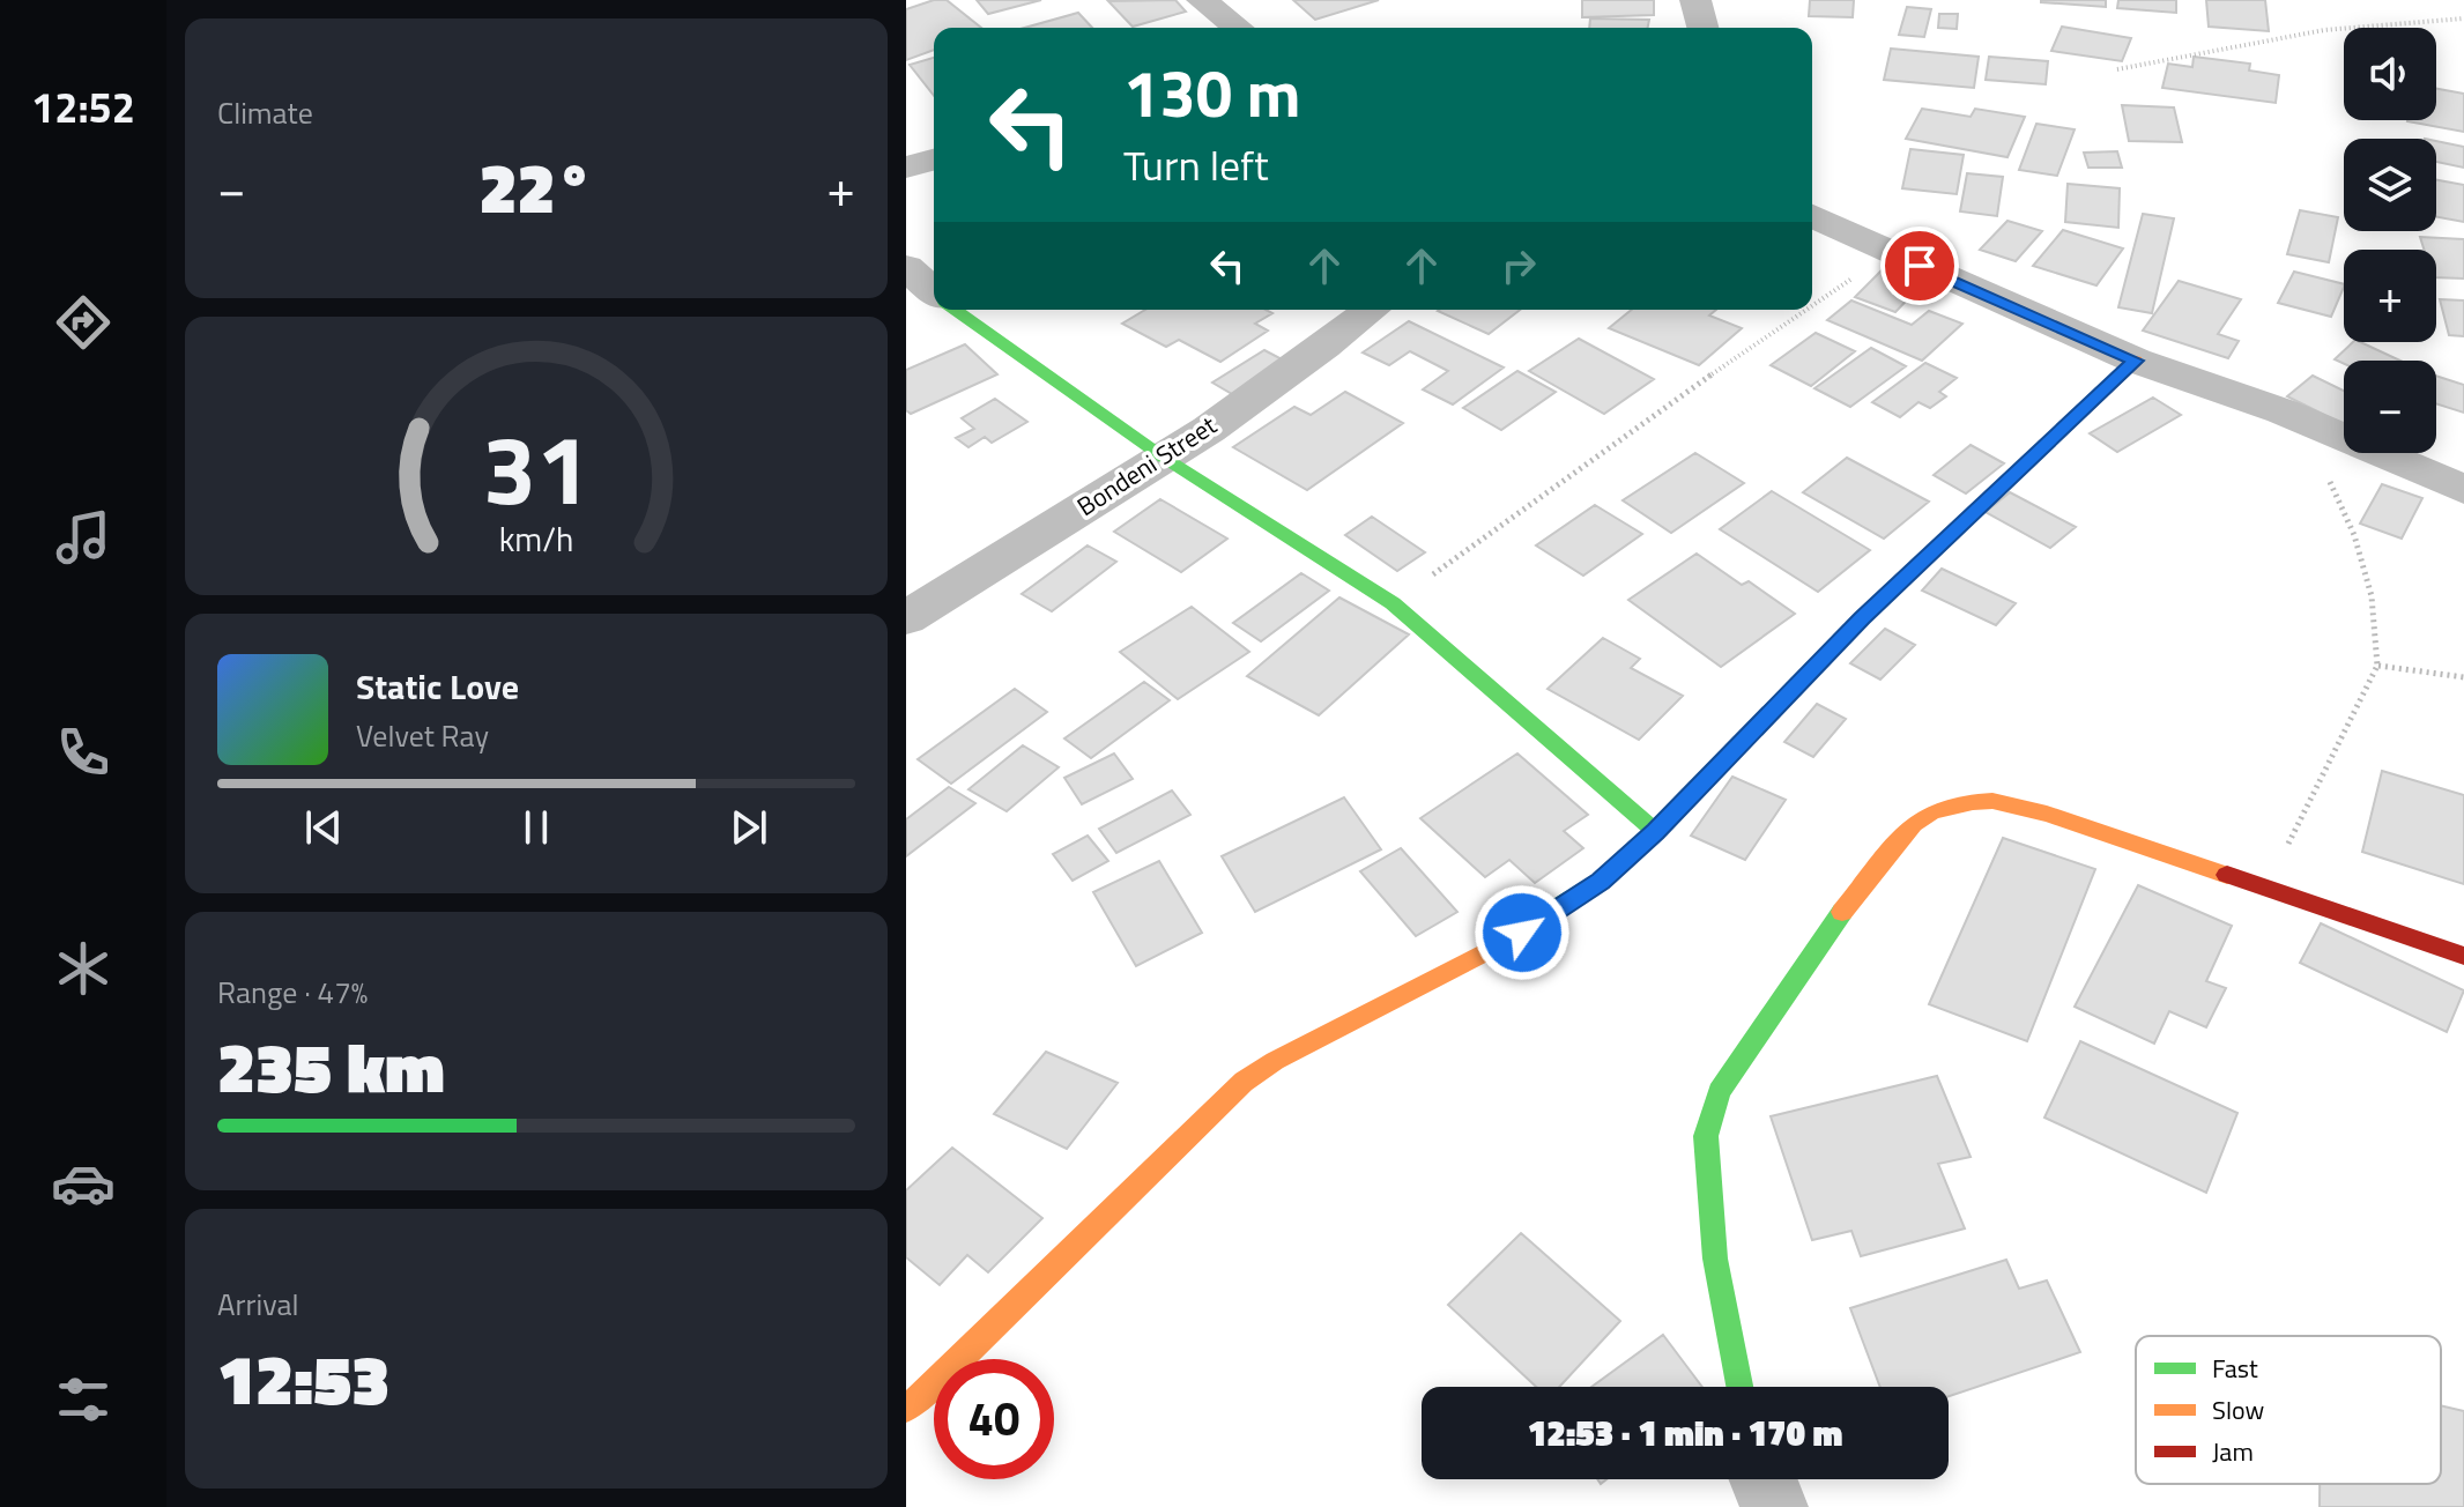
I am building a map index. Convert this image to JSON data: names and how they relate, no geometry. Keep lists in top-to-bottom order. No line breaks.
{"streets":{"street":["Bondeni Street"]},"legend":["Fast","Slow","Jam"],"page":{"tabs":"12:52","tile":["Climate",["Range · 47%","235 km"],["Arrival","12:53"]],"map_buttons":["+","−"],"turn":["130 m","Turn left"],"heat":["−","22°","+"],"song":["Static Love","Velvet Ray"],"limit":"40","trip":"12:53 · 1 min · 170 m","gauge":["31","km/h"]}}
